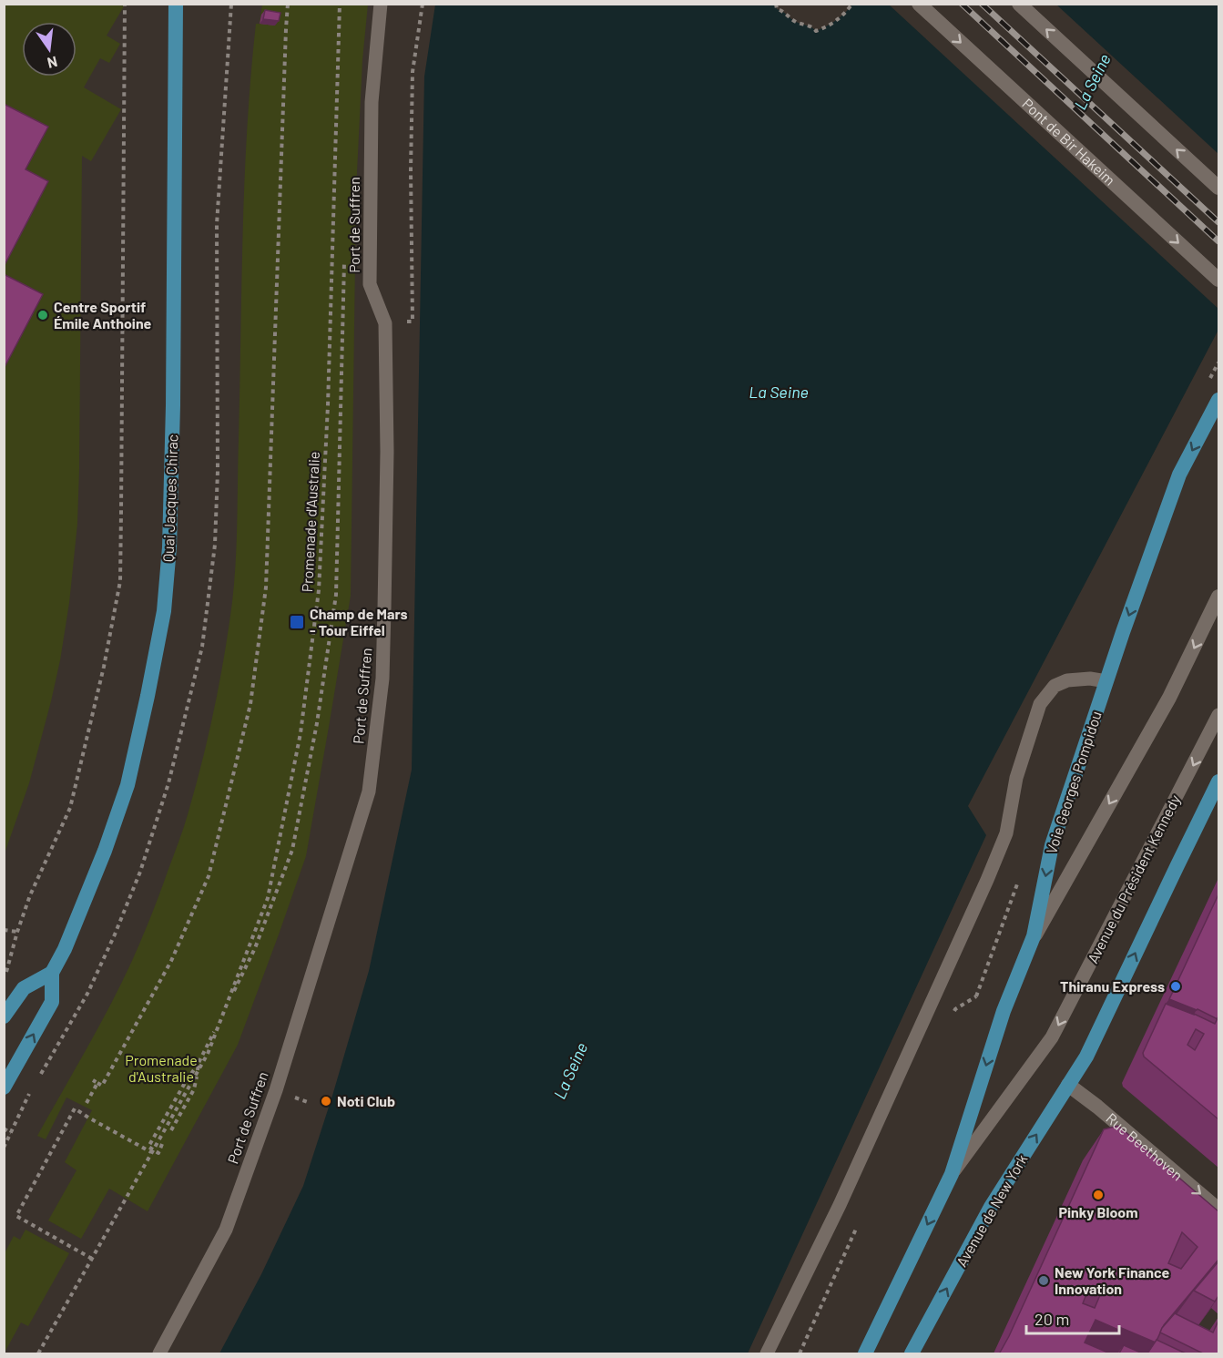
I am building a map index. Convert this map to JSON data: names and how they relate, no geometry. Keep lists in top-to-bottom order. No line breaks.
{"streets":{"main road":["Pont de Bir Hakeim","Quai Jacques Chirac","Voie Georges Pompidou","Rue Beethoven","Avenue de New York"],"lane":["Port de Suffren","Avenue du Président Kennedy"],"path":["Promenade d'Australie"]},"crossings":[["Voie Georges Pompidou","Avenue du Président Kennedy"],["Rue Beethoven","Avenue de New York"]],"one_way":["Rue Beethoven"],"water":["La Seine"],"parks":["Promenade d'Australie"],"places":{"other":["Centre Sportif Émile Anthoine","Thiranu Express","Noti Club","Pinky Bloom","New York Finance Innovation"],"transit":["Champ de Mars - Tour Eiffel"]},"scale_bar":"20 m","north":"bottom"}
